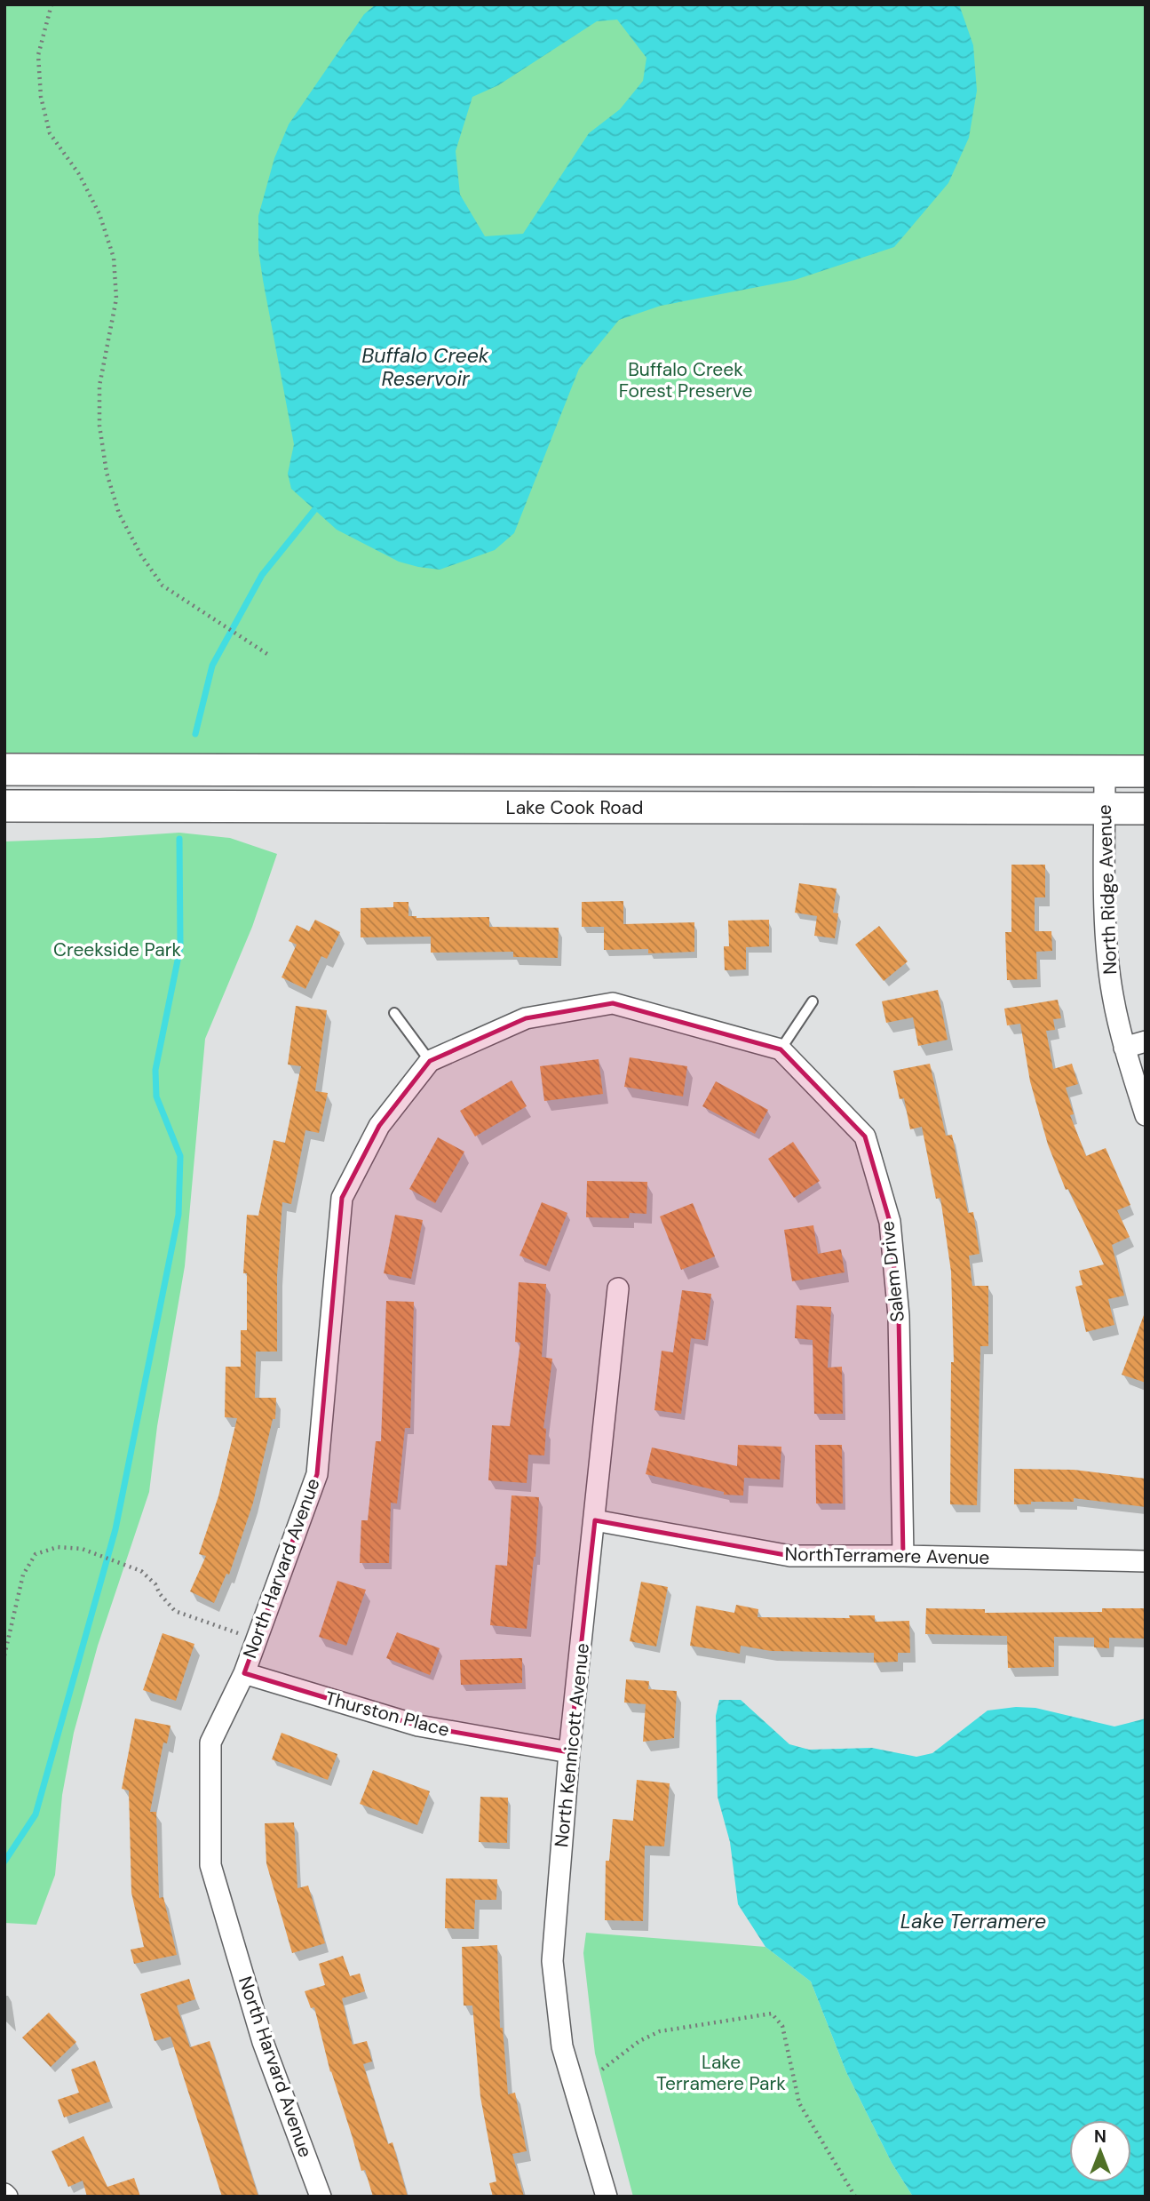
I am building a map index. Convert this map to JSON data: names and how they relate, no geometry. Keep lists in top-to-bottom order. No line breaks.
{"streets":{"main road":["Lake Cook Road"],"street":["North Ridge Avenue","Salem Drive","NorthTerramere Avenue","North Harvard Avenue","Thurston Place","North Kennicott Avenue"]},"crossings":[["Lake Cook Road","North Ridge Avenue"],["Salem Drive","NorthTerramere Avenue"],["Salem Drive","North Harvard Avenue"],["NorthTerramere Avenue","North Kennicott Avenue"],["North Harvard Avenue","Thurston Place"],["Thurston Place","North Kennicott Avenue"]],"water":["Buffalo Creek Reservoir","Lake Terramere"],"parks":["Buffalo Creek Forest Preserve","Creekside Park","Lake Terramere Park"],"north":"top"}
